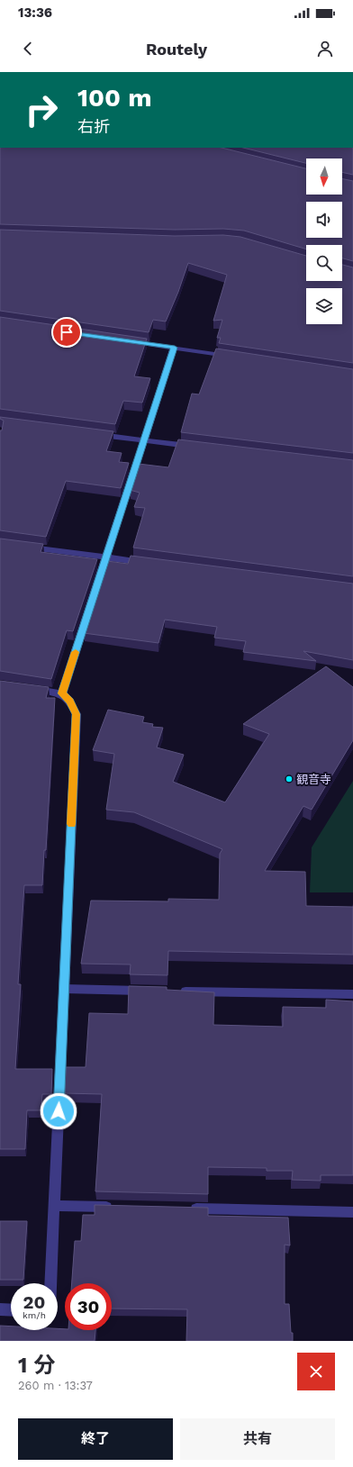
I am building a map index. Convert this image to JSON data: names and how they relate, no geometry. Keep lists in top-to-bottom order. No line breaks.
{"places":["観音寺"],"north":"bottom","page":{"status":"13:36","header":"Routely","turn":["100 m","右折"],"speed":"20 km/h","limit":"30","heading":["1 分","260 m · 13:37"],"buttons":["終了","共有"]}}
